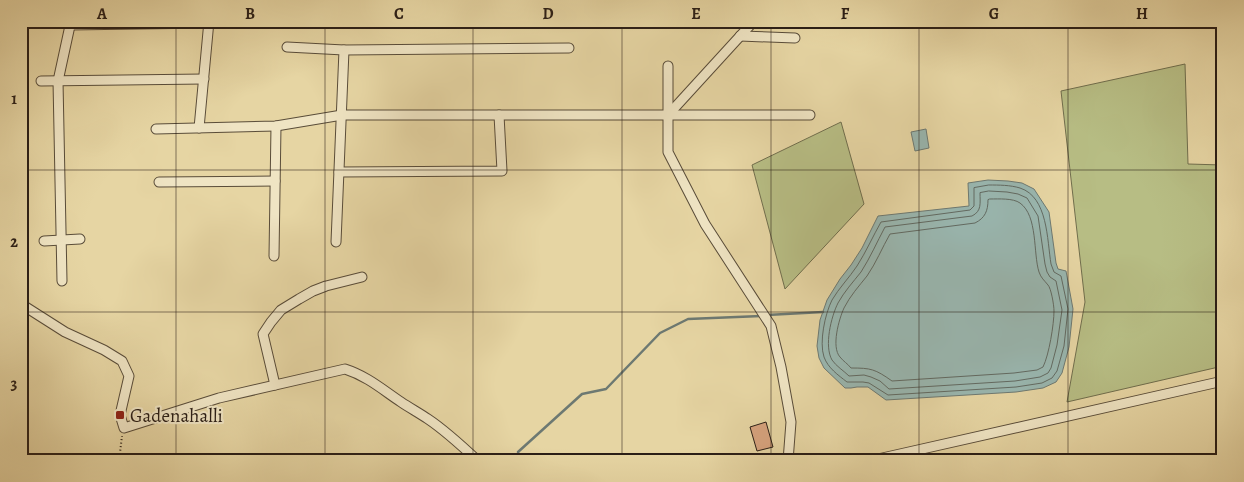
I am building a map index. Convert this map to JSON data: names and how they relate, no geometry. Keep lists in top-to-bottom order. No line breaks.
{"places":{"transit":["Gadenahalli"]},"grid":{"columns":["A","B","C","D","E","F","G","H"],"rows":["1","2","3"]}}
